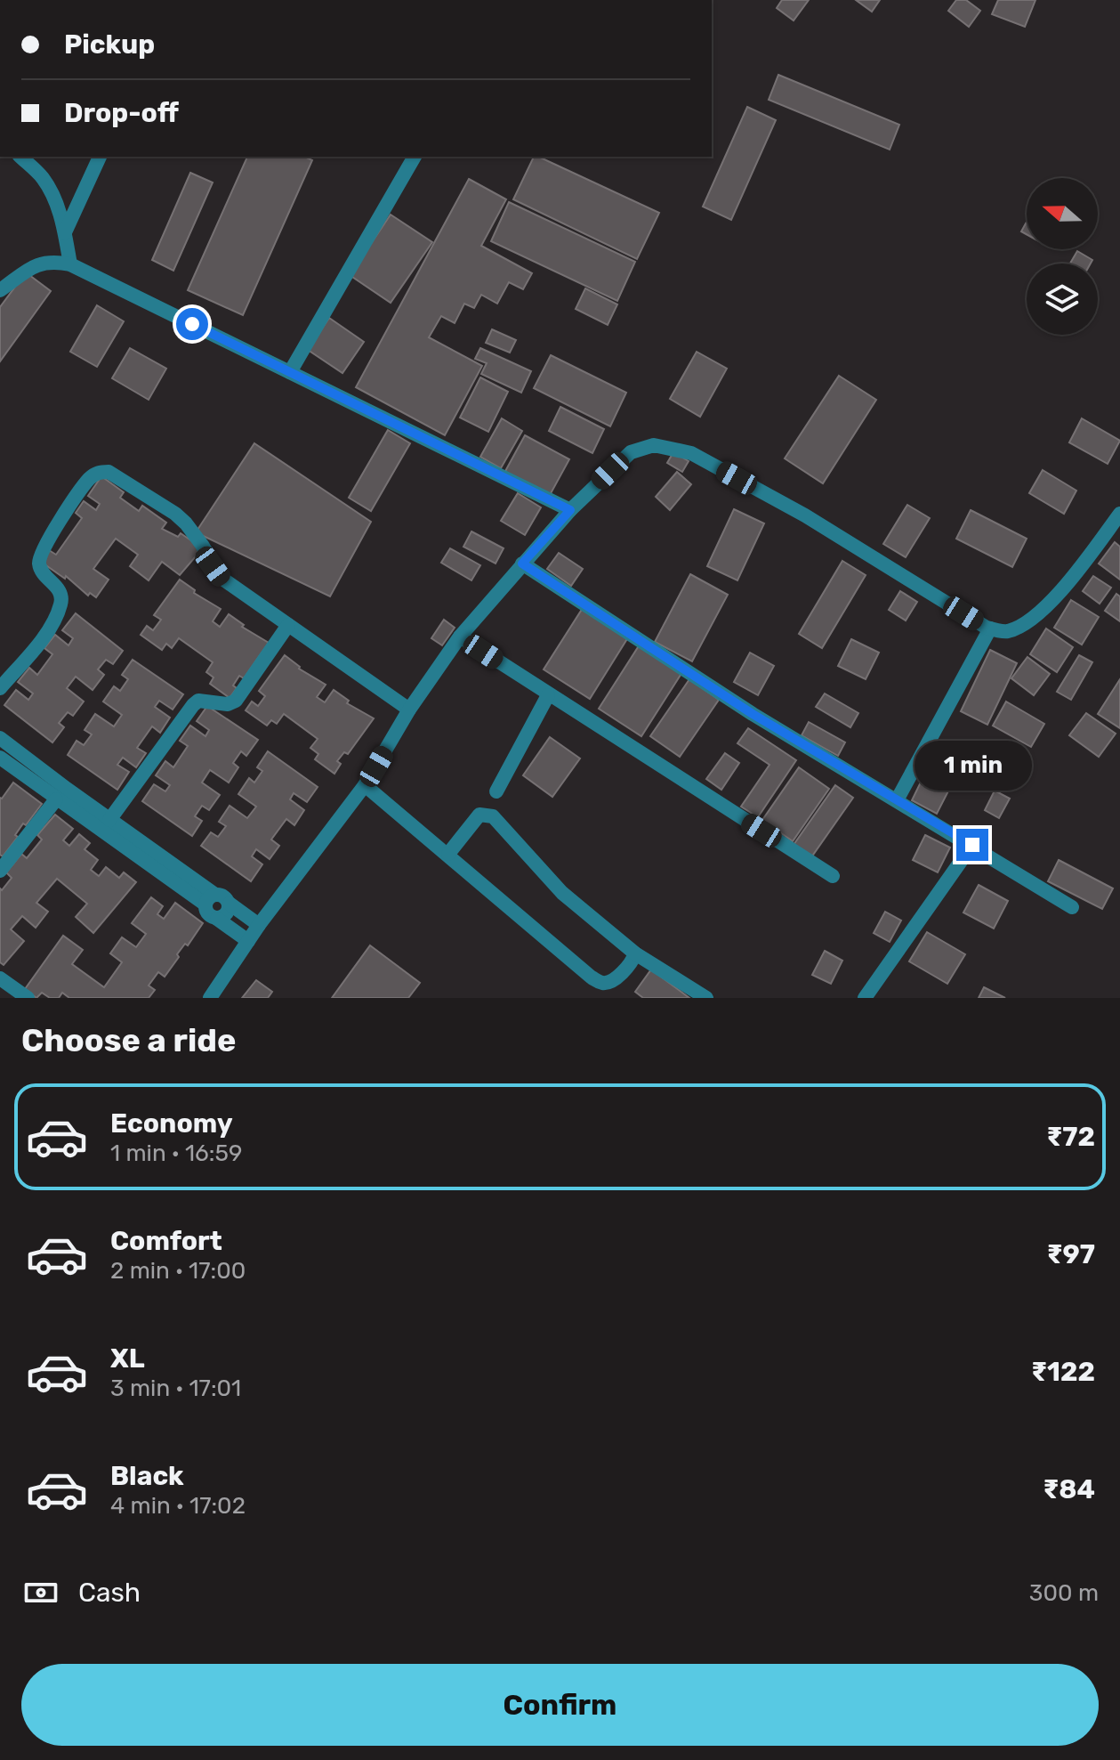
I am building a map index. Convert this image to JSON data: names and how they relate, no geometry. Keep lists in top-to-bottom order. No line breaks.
{"north":"left","page":{"banner":["Pickup","Drop-off"],"bubble":"1 min","heading":"Choose a ride","list":[{"name":"Economy","note":"1 min · 16:59","value":"₹72"},{"name":"Comfort","note":"2 min · 17:00","value":"₹97"},{"name":"XL","note":"3 min · 17:01","value":"₹122"},{"name":"Black","note":"4 min · 17:02","value":"₹84"}],"pay":["Cash","300 m"],"buttons":"Confirm"}}
